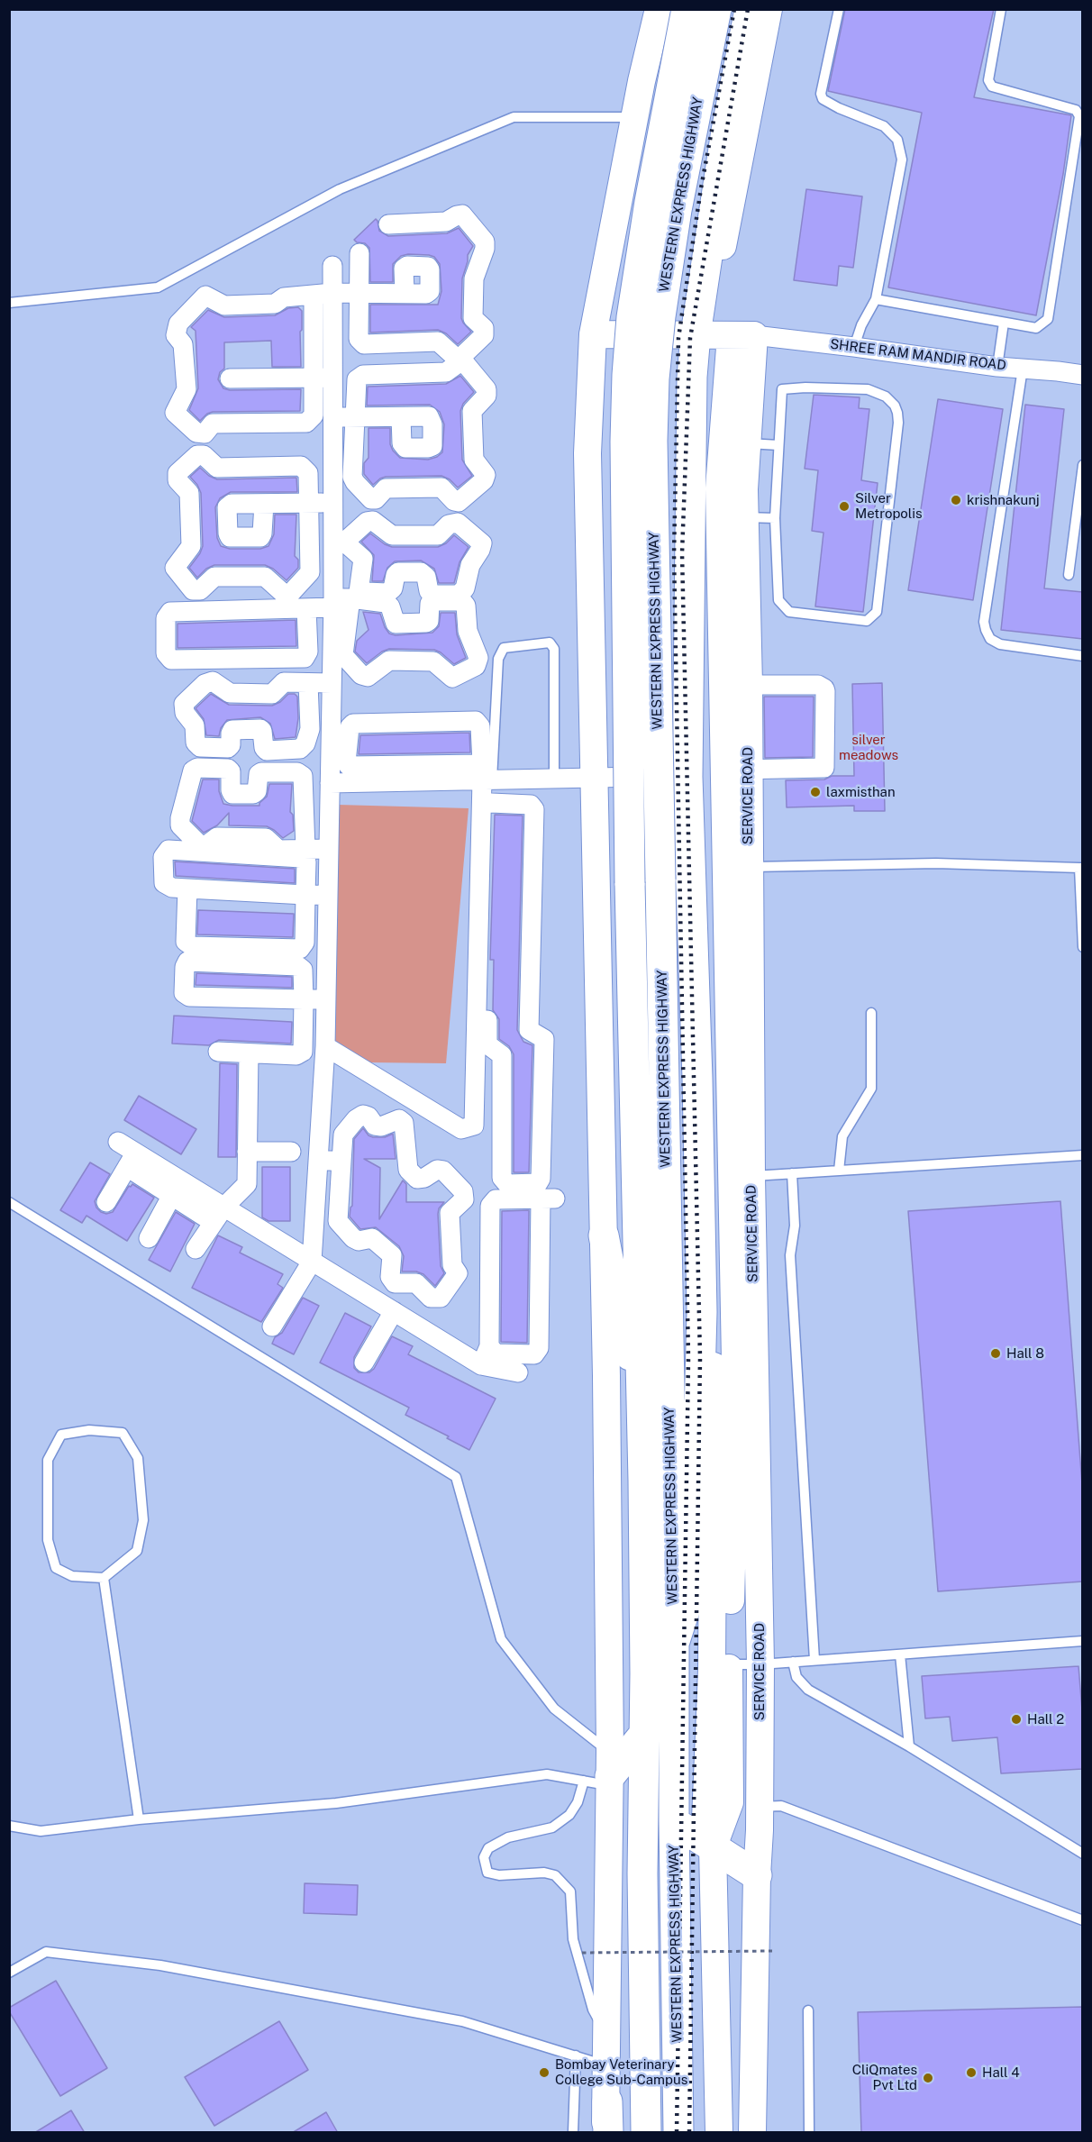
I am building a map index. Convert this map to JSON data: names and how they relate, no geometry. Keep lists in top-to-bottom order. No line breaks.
{"streets":{"highway":["WESTERN EXPRESS HIGHWAY"],"main road":["SERVICE ROAD"],"street":["SHREE RAM MANDIR ROAD"]},"crossings":[["SHREE RAM MANDIR ROAD","SERVICE ROAD"]],"parks":["silver meadows"],"places":["krishnakunj","Silver Metropolis","laxmisthan","Hall 8","Hall 2","Bombay Veterinary College Sub-Campus","Hall 4","CliQmates Pvt Ltd"]}
